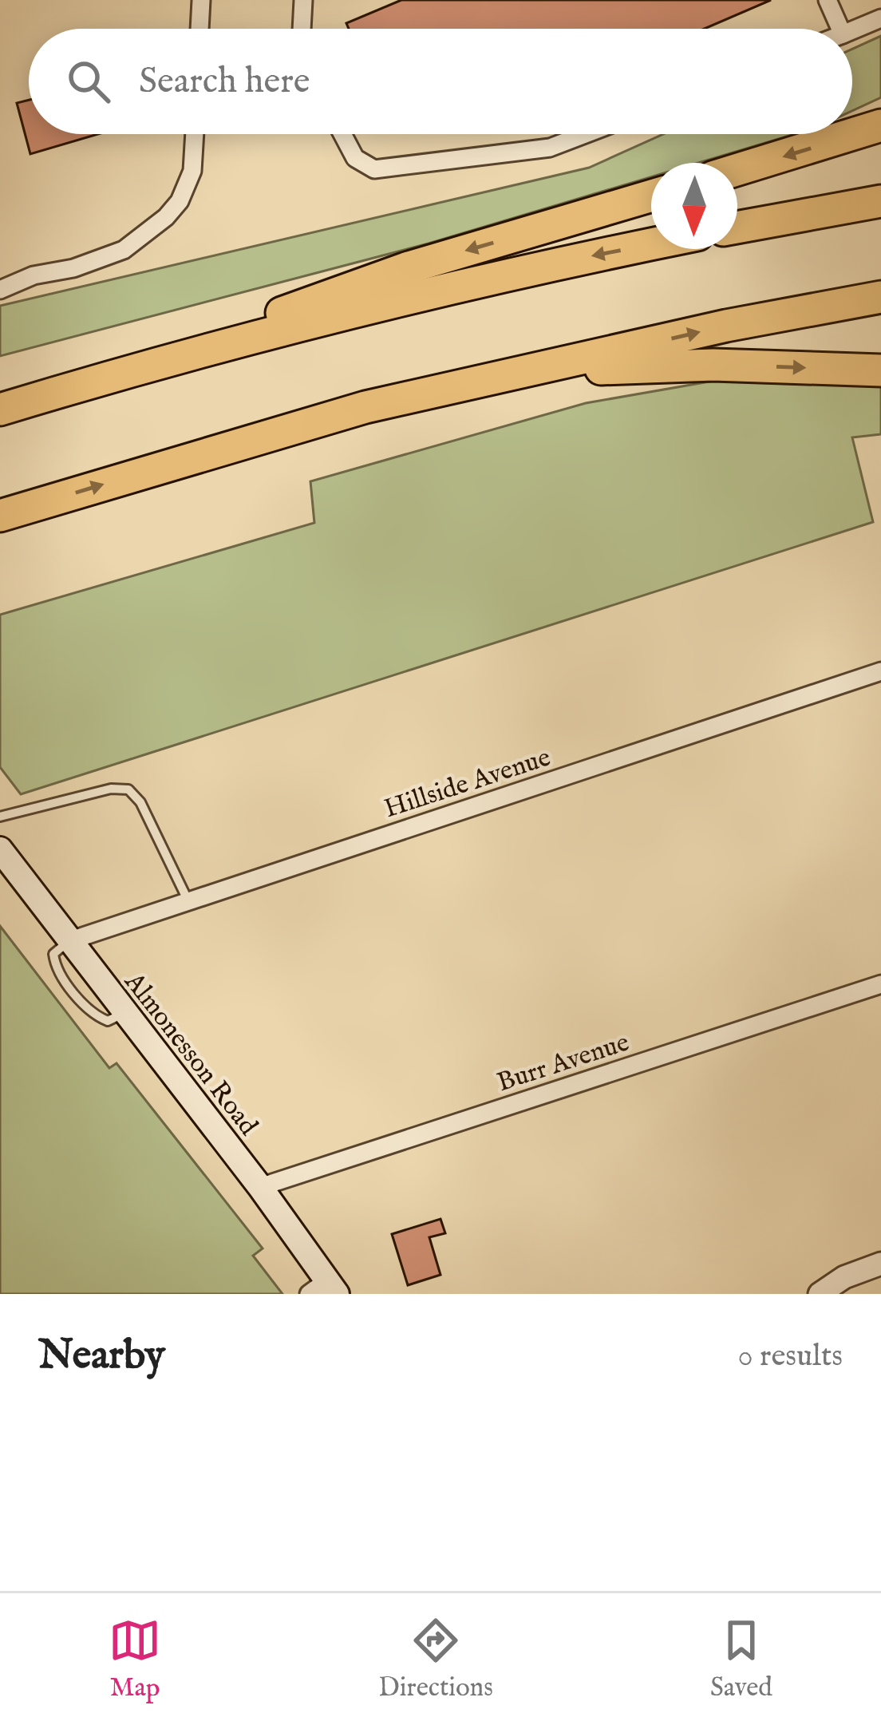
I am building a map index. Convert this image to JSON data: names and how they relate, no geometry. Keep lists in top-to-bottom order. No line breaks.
{"streets":{"main road":["Almonesson Road"],"street":["Hillside Avenue","Burr Avenue"]},"crossings":[["Hillside Avenue","Almonesson Road"],["Almonesson Road","Burr Avenue"]],"north":"bottom","page":{"search":"Search here","heading":["Nearby","0 results"],"nav":["Map","Directions","Saved"]}}
